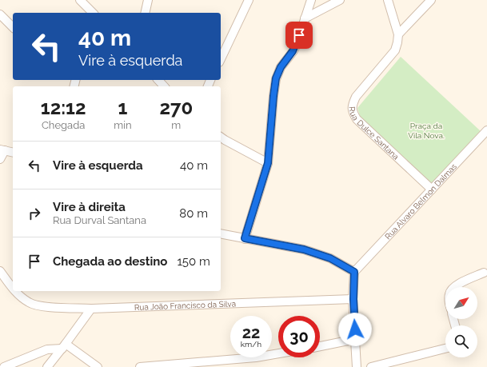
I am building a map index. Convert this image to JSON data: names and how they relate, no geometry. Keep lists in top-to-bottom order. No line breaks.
{"streets":{"street":["Rua Dulce Santana","Rua Alvaro Belmon Dalmas","Rua João Francisco da Silva"]},"crossings":[["Rua Dulce Santana","Rua Alvaro Belmon Dalmas"]],"parks":["Praça da Vila Nova."],"north":"top right","page":{"turn":["40 m","Vire à esquerda"],"eta":["12:12","Chegada","1","min","270","m"],"list":[{"name":"Vire à esquerda","value":"40 m"},{"name":"Vire à direita","note":"Rua Durval Santana","value":"80 m"},{"name":"Chegada ao destino","value":"150 m"}],"speed":"22 km/h","limit":"30"}}
